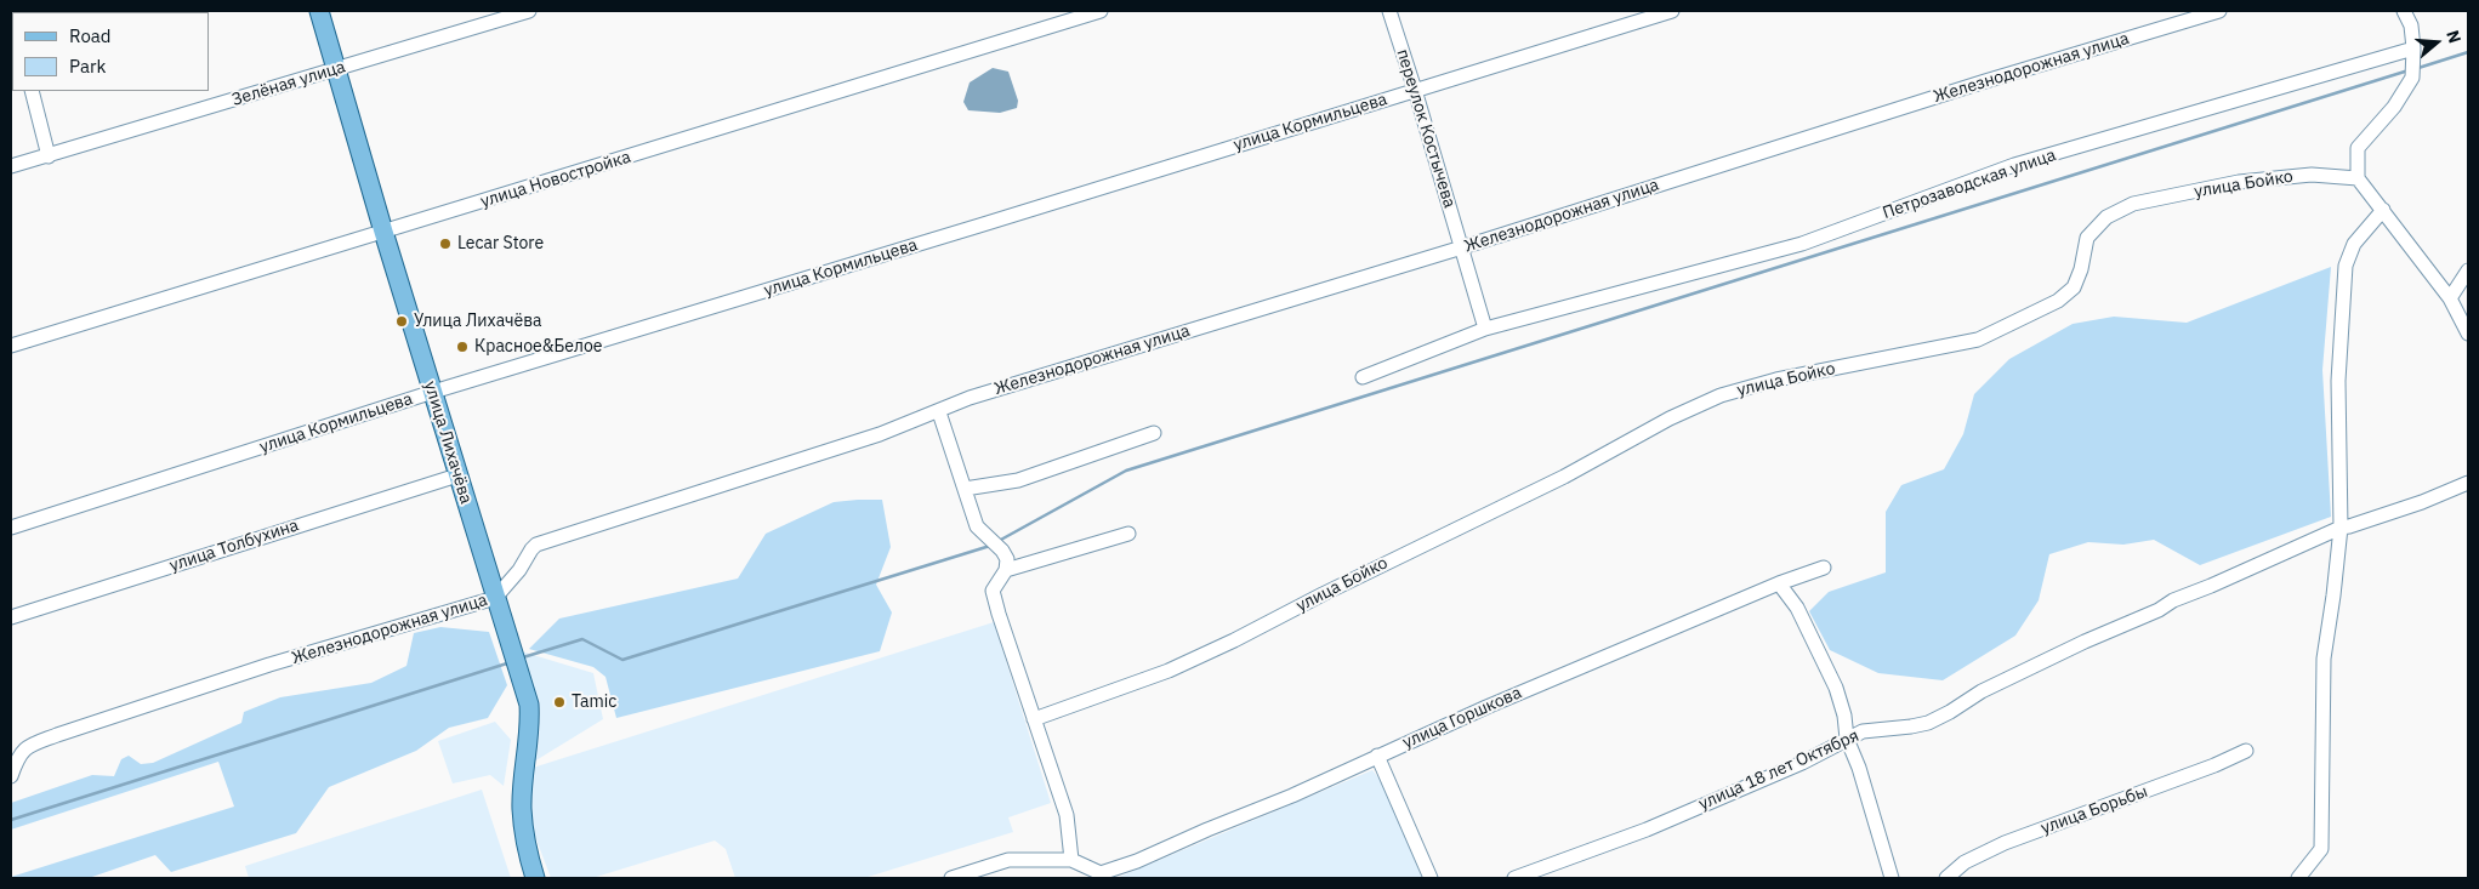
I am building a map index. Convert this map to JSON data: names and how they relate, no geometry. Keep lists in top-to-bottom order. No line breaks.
{"streets":{"main road":["улица Лихачёва"],"street":["Железнодорожная улица","Зелёная улица","улица Кормильцева","переулок Костычева","улица Новостройка","Петрозаводская улица","улица Бойко","улица Толбухина","улица Горшкова","улица 18 лет Октября","улица Борьбы"]},"crossings":[["Железнодорожная улица","переулок Костычева"],["Железнодорожная улица","улица Лихачёва"],["Зелёная улица","улица Лихачёва"],["улица Кормильцева","переулок Костычева"],["улица Кормильцева","улица Лихачёва"],["переулок Костычева","Петрозаводская улица"],["улица Новостройка","улица Лихачёва"],["улица Лихачёва","улица Толбухина"]],"places":["Lecar Store","Улица Лихачёва","Красное&Белое","Tamic"],"legend":["Road","Park"],"north":"right"}
